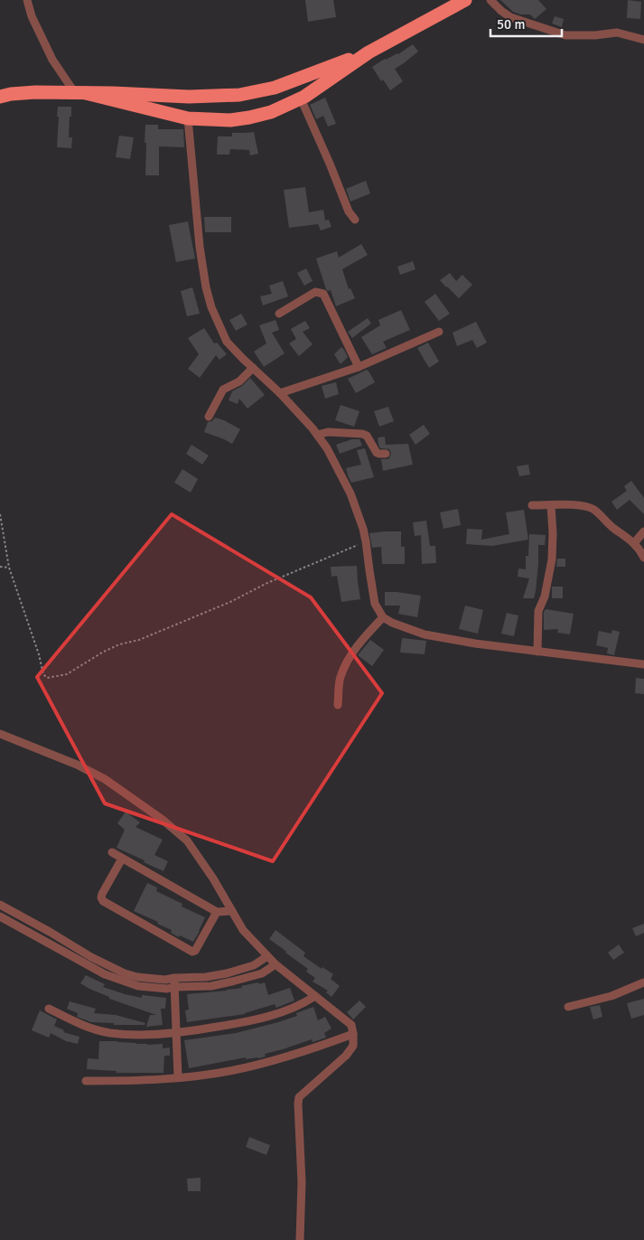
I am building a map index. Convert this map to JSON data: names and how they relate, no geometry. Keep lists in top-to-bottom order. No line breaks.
{"scale_bar":"50 m"}
